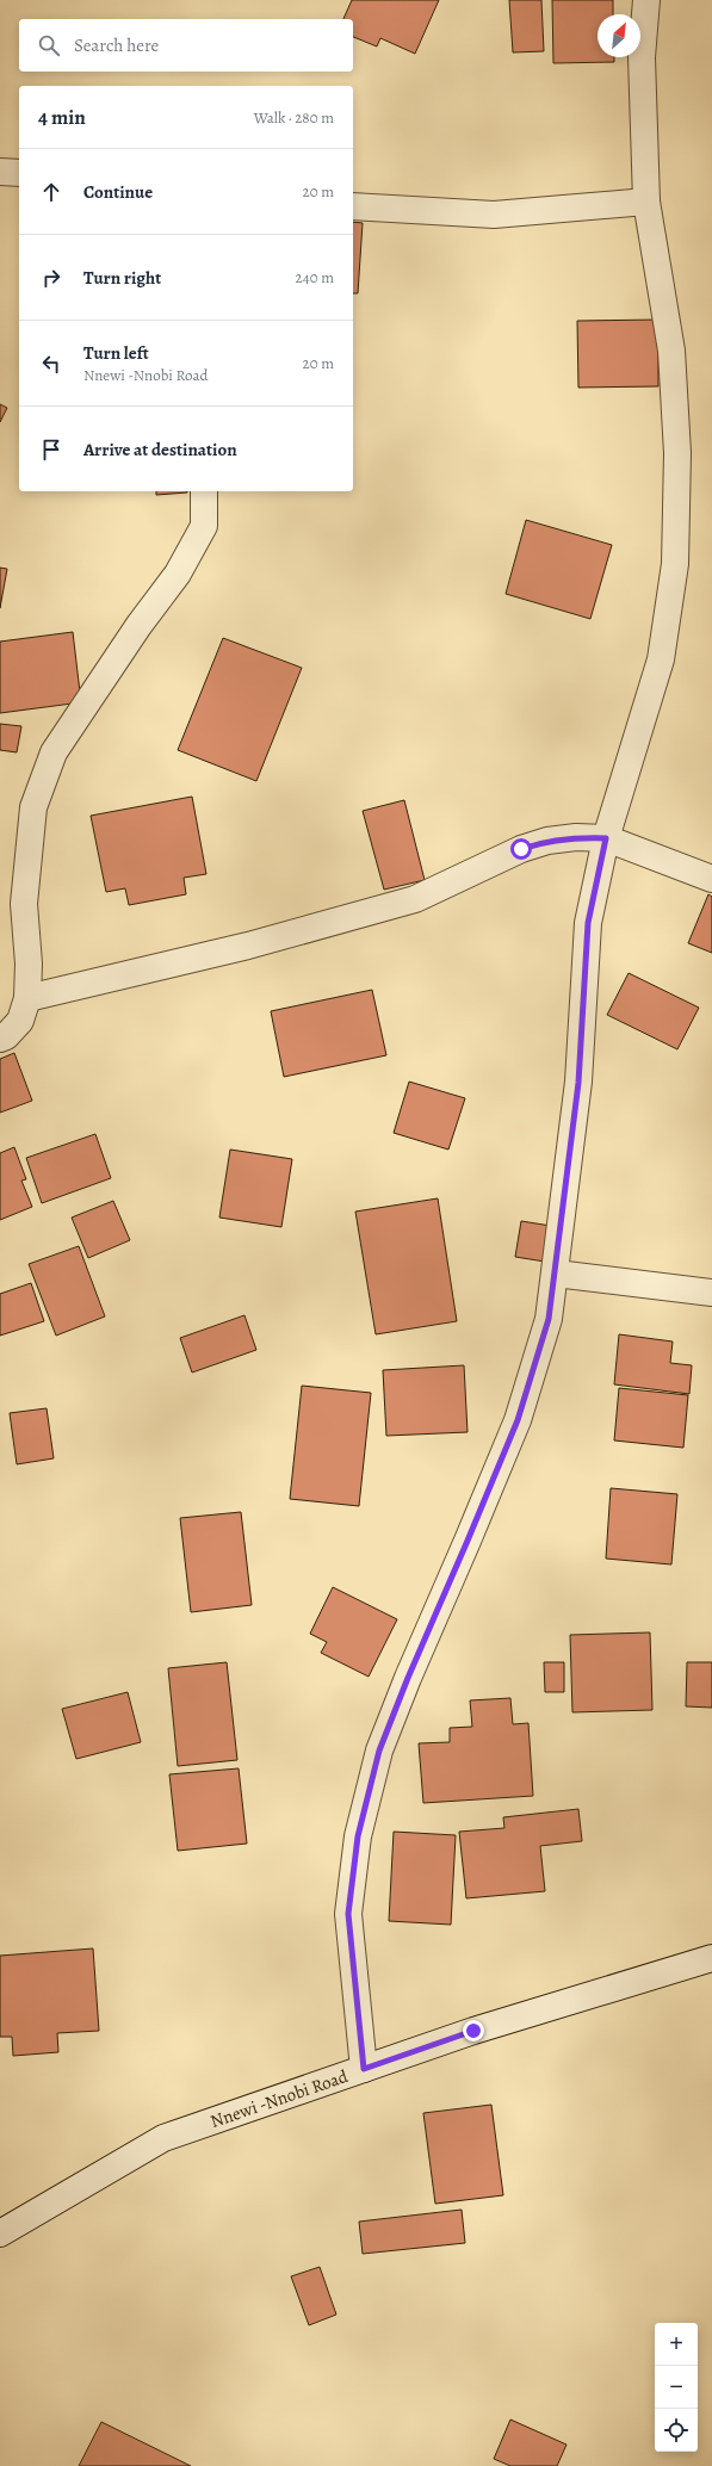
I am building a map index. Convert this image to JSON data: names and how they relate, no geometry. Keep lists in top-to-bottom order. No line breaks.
{"streets":{"street":["Nnewi -Nnobi Road"]},"north":"top right","page":{"search":"Search here","heading":["4 min","Walk · 280 m"],"list":[["Continue","20 m"],["Turn right","240 m"],["Turn left","Nnewi -Nnobi Road","20 m"],"Arrive at destination"],"map_buttons":["+","−"]}}
